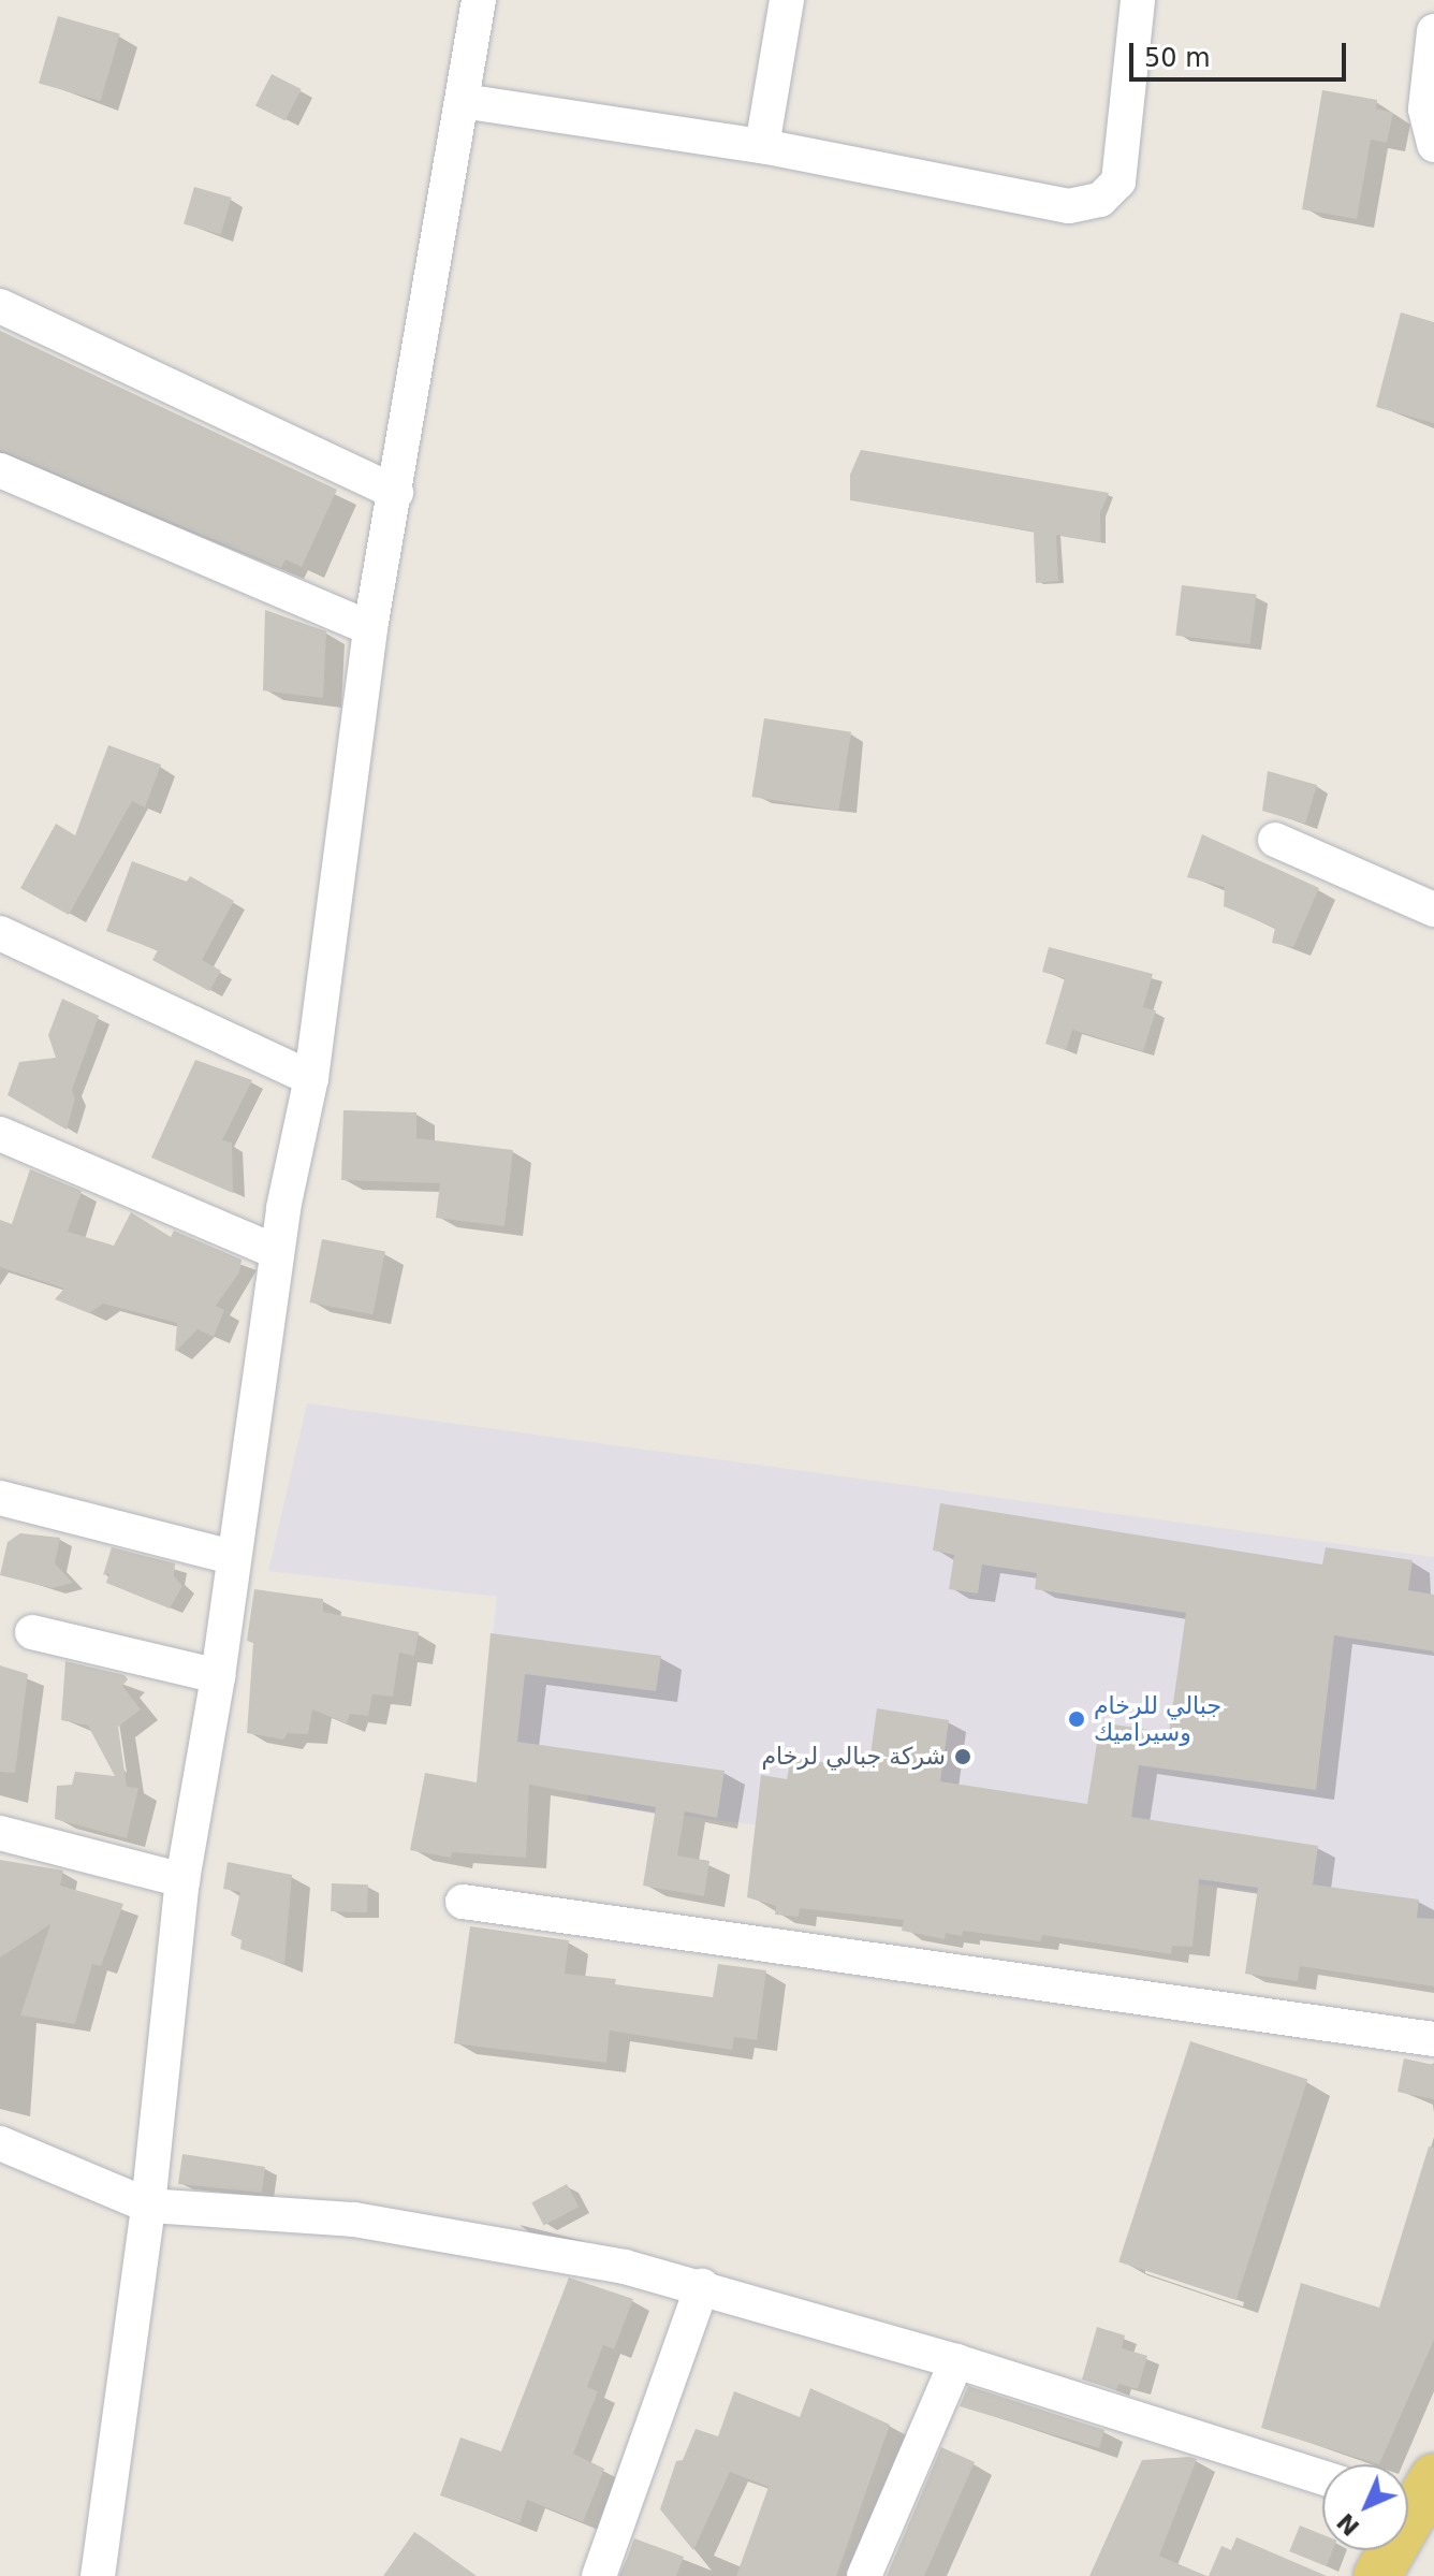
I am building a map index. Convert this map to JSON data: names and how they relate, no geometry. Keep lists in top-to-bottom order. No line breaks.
{"places":["جبالي للرخام وسيراميك","شركة جبالي لرخام"],"scale_bar":"50 m","north":"bottom left"}
